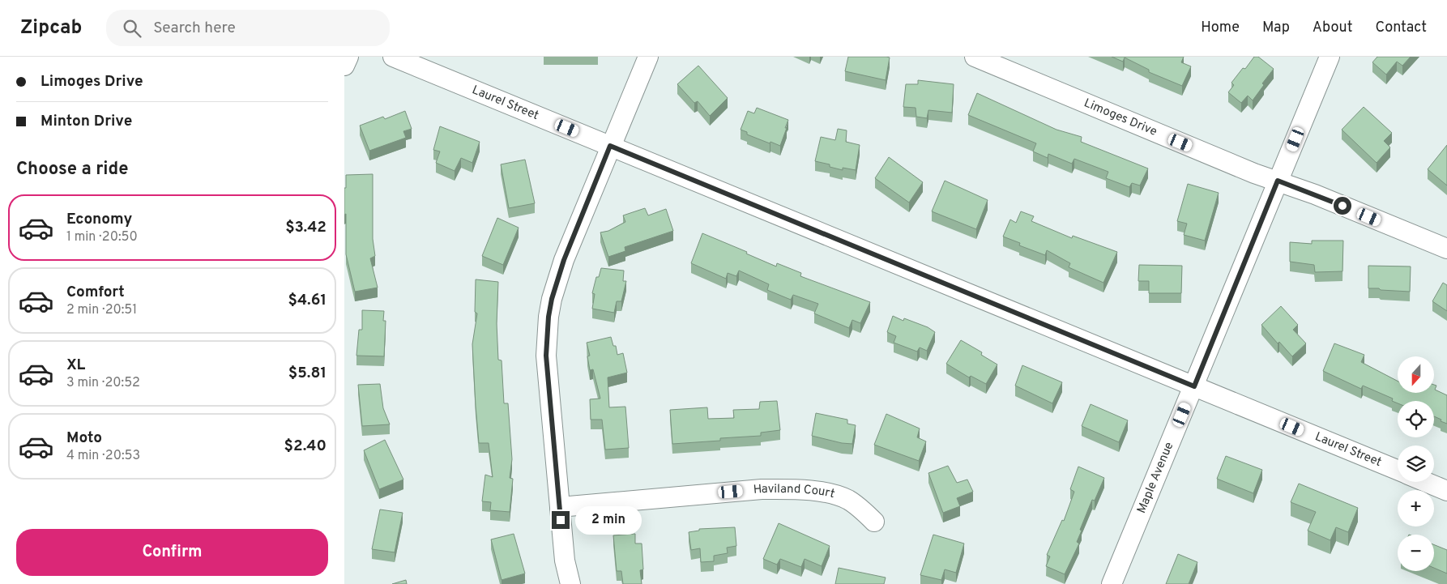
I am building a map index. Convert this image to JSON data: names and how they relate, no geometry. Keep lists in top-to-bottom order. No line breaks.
{"streets":{"street":["Laurel Street","Limoges Drive","Maple Avenue","Haviland Court"]},"crossings":[["Laurel Street","Maple Avenue"],["Limoges Drive","Maple Avenue"]],"north":"bottom","page":{"header":"Zipcab","search":"Search here","nav":["Home","Map","About","Contact"],"banner":["Limoges Drive","Minton Drive"],"heading":"Choose a ride","list":[{"name":"Economy","note":"1 min · 20:50","value":"$3.42"},{"name":"Comfort","note":"2 min · 20:51","value":"$4.61"},{"name":"XL","note":"3 min · 20:52","value":"$5.81"},{"name":"Moto","note":"4 min · 20:53","value":"$2.40"}],"map_buttons":["+","−"],"bubble":"2 min","buttons":"Confirm"}}
